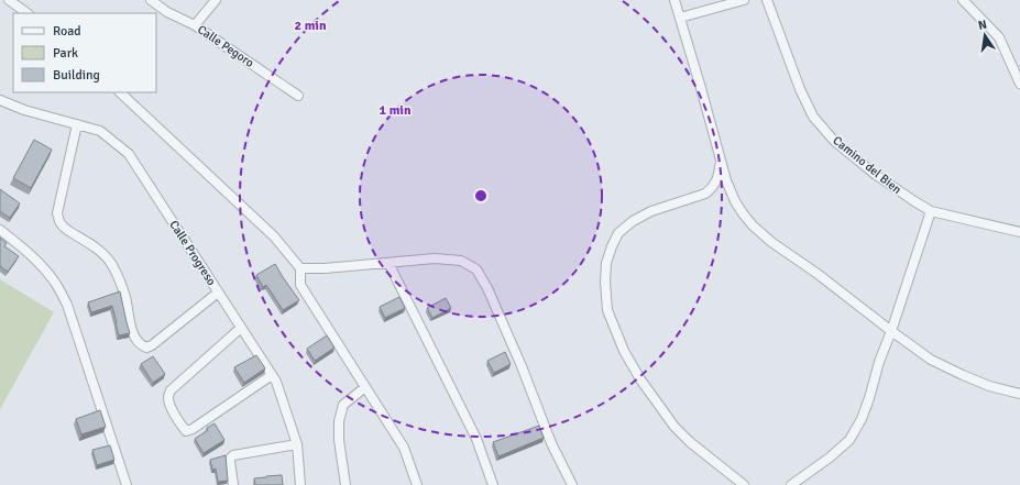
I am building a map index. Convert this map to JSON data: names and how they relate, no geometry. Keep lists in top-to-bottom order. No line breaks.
{"streets":{"street":["Calle Pegoro","Camino del Bien","Calle Progreso"]},"legend":["Road","Park","Building"],"north":"top","rings":["2 min","1 min"]}
